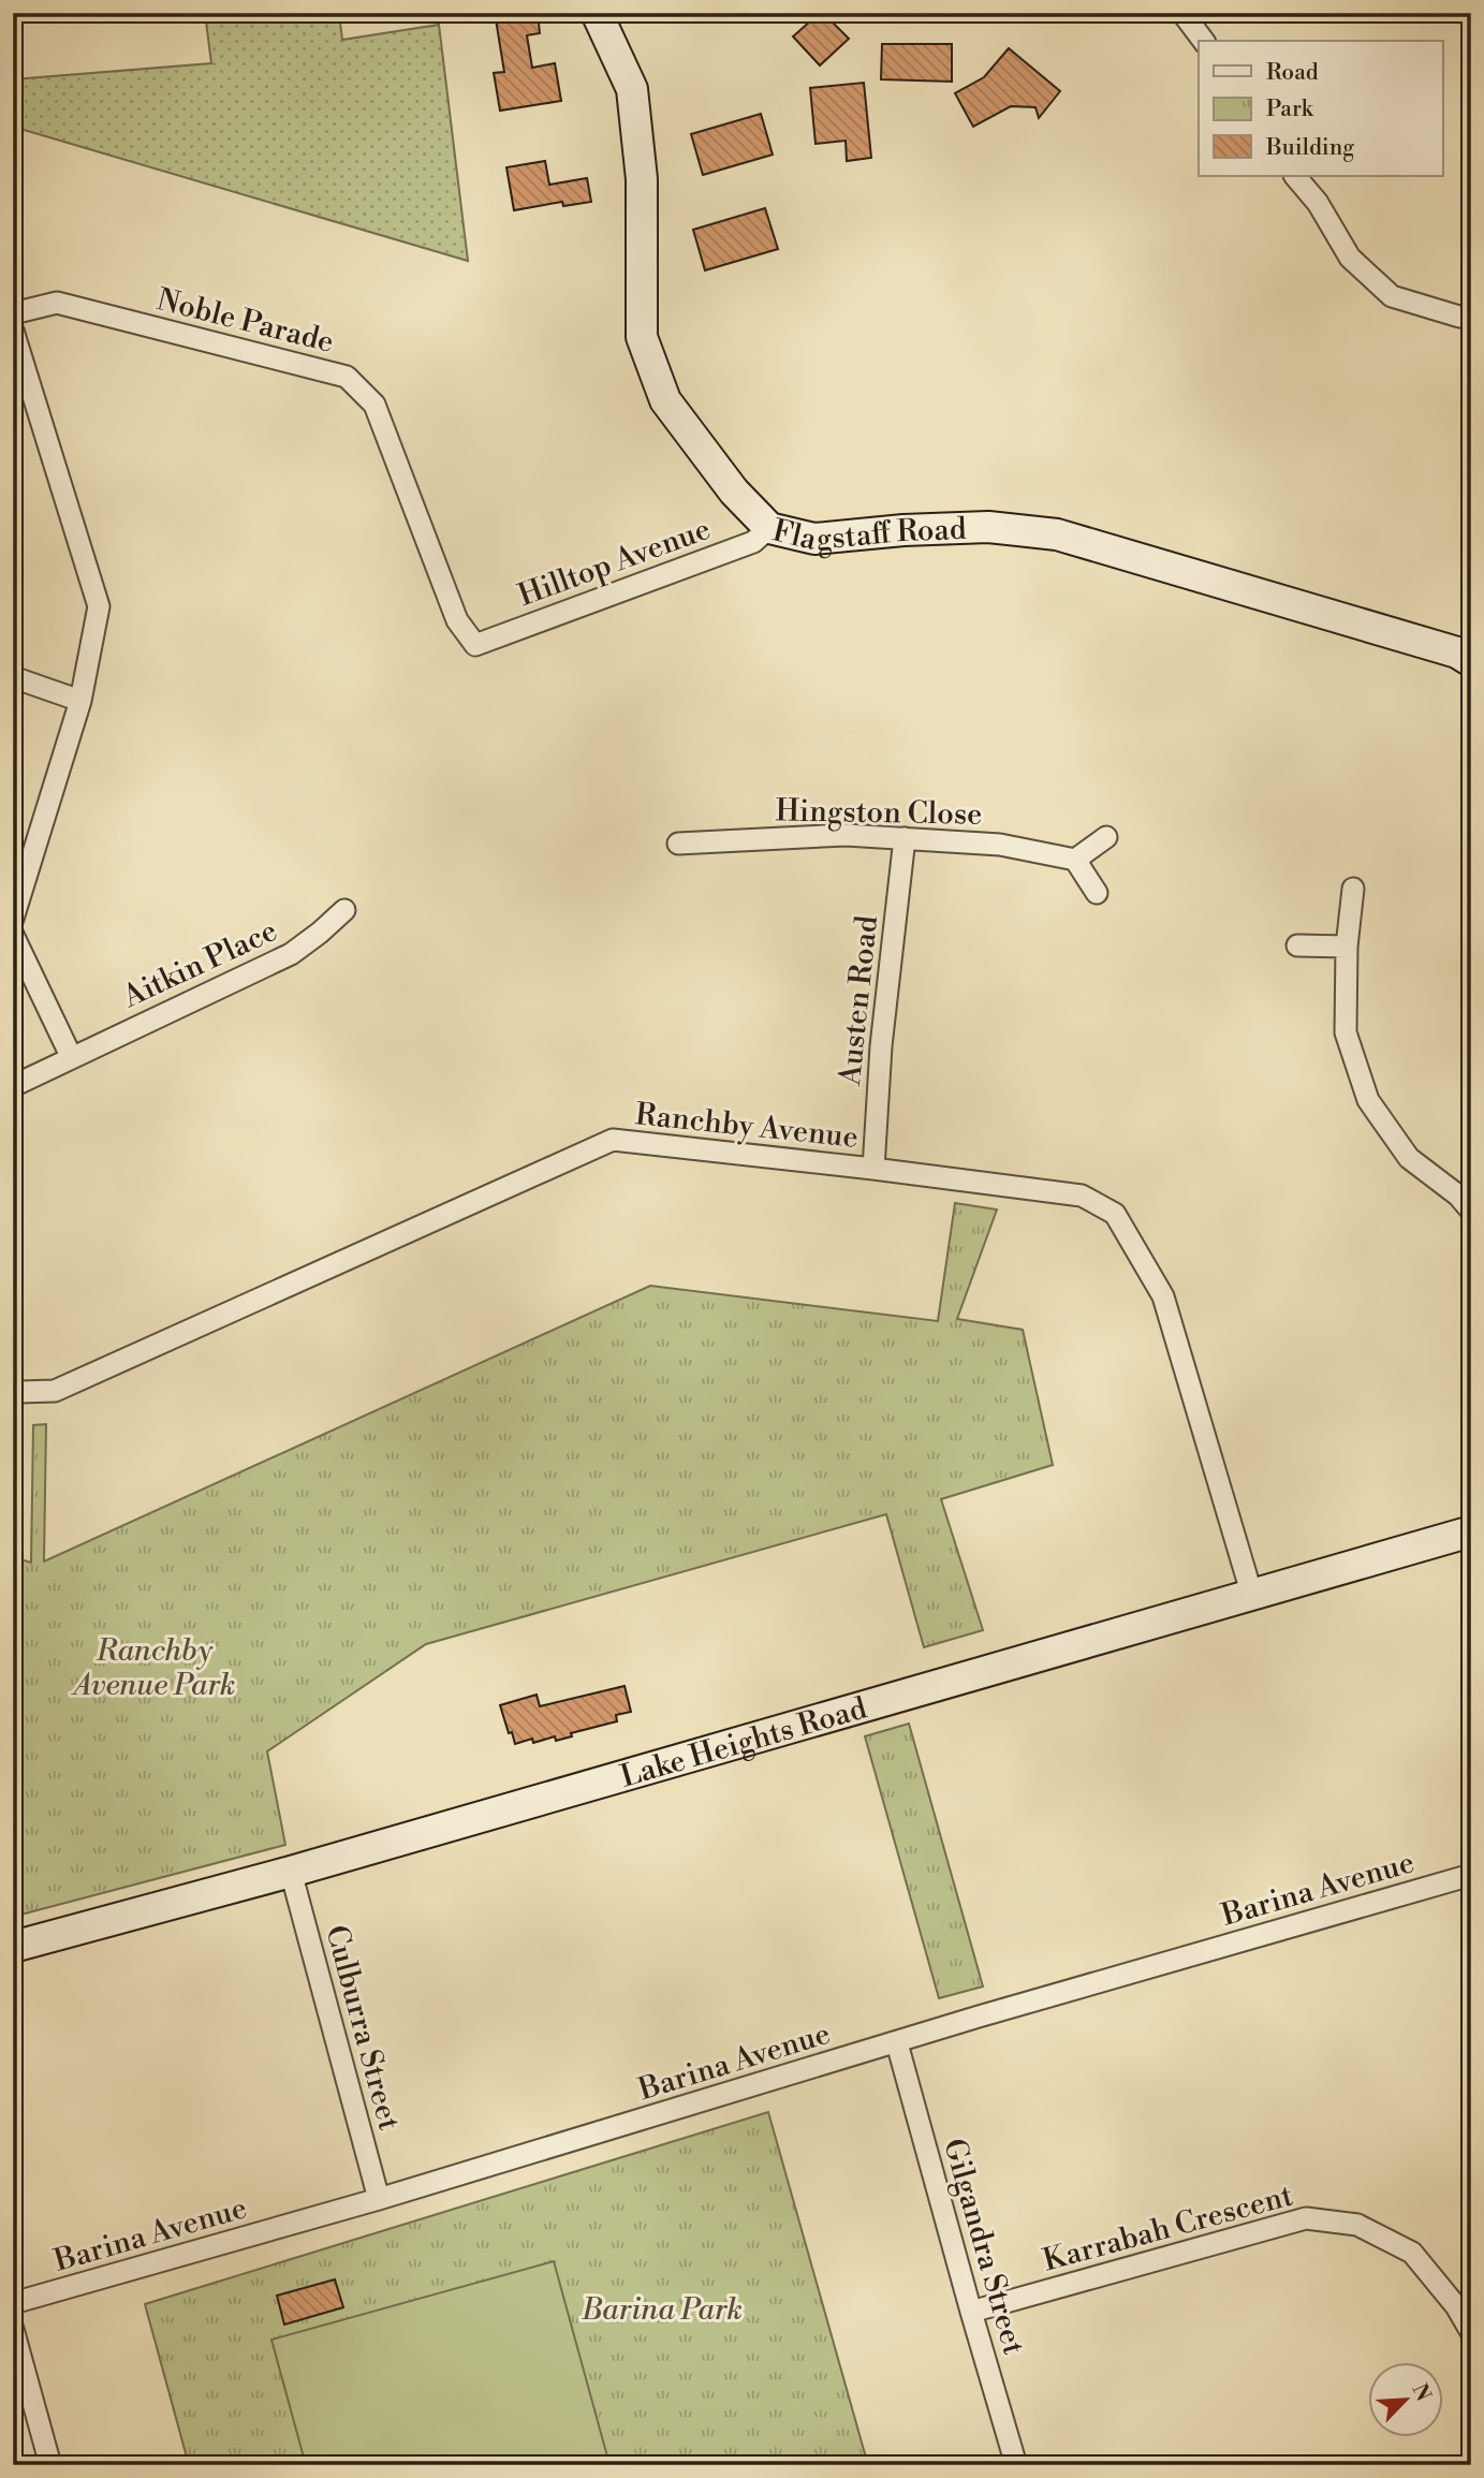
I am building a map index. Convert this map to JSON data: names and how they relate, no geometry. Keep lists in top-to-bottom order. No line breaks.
{"streets":{"main road":["Flagstaff Road","Lake Heights Road"],"street":["Noble Parade","Hilltop Avenue","Hingston Close","Aitkin Place","Austen Road","Ranchby Avenue","Barina Avenue","Culburra Street","Karrabah Crescent","Gilgandra Street"]},"crossings":[["Noble Parade","Hilltop Avenue"],["Flagstaff Road","Hilltop Avenue"],["Hingston Close","Austen Road"],["Austen Road","Ranchby Avenue"],["Ranchby Avenue","Lake Heights Road"],["Lake Heights Road","Culburra Street"],["Barina Avenue","Culburra Street"],["Barina Avenue","Gilgandra Street"],["Karrabah Crescent","Gilgandra Street"]],"parks":["Ranchby Avenue Park","Barina Park"],"legend":["Road","Park","Building"],"north":"top right"}
